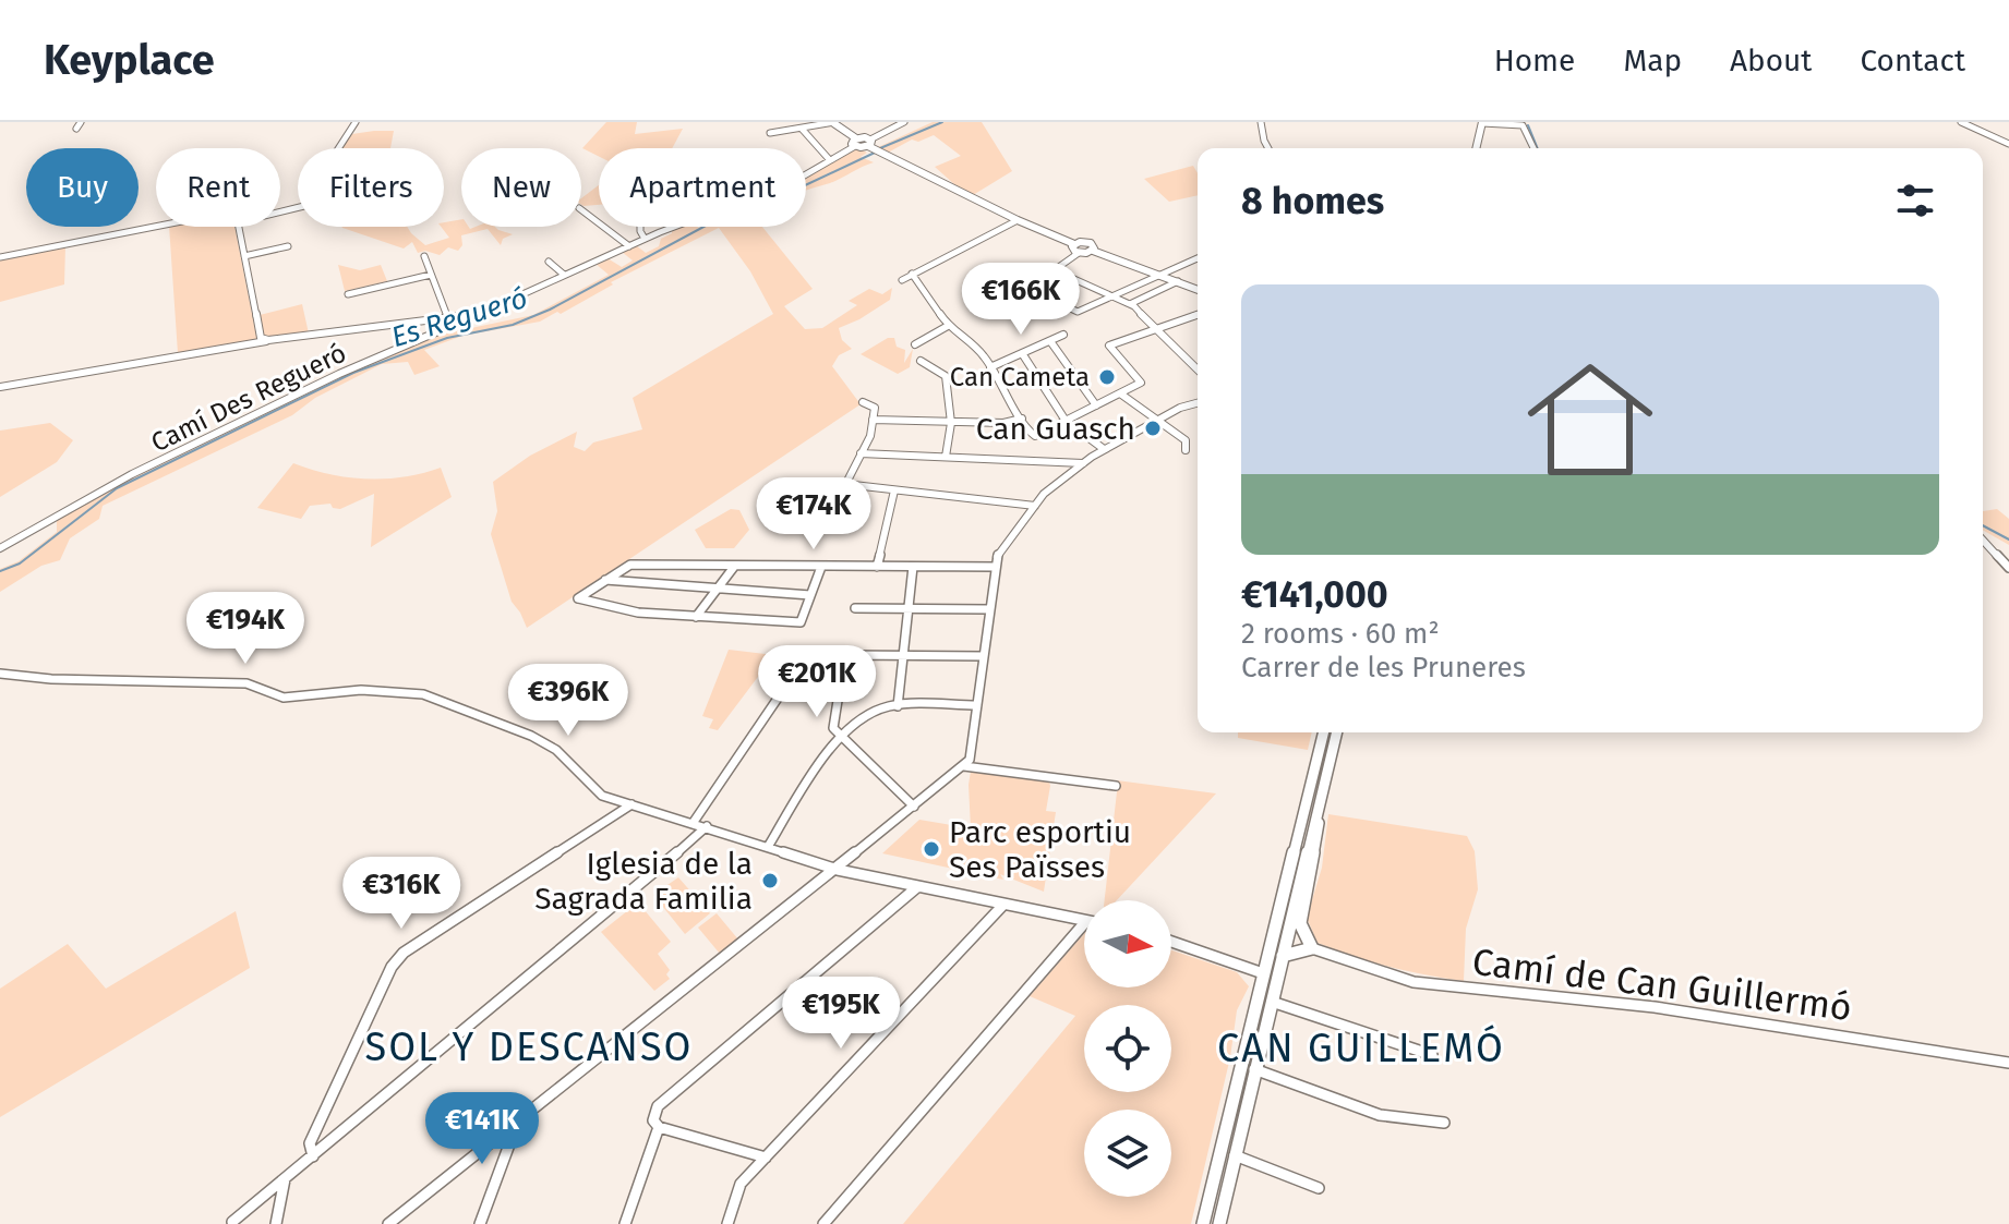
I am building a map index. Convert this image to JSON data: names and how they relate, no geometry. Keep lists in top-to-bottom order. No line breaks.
{"streets":{"street":["Camí Des Regueró","Camí de Can Guillermó"]},"districts":["SOL Y DESCANSO","CAN GUILLEMÓ"],"water":["Es Regueró"],"places":["Can Cameta","Can Guasch","Parc esportiu Ses Païsses","Iglesia de la Sagrada Familia"],"north":"right","page":{"header":"Keyplace","nav":["Home","Map","About","Contact"],"chip":["Buy","Rent","Filters","New","Apartment"],"heading":"8 homes","list":[{"name":"€141,000","note":"2 rooms · 60 m² · Carrer de les Pruneres"}],"price":["€166K","€174K","€194K","€201K","€396K","€316K","€195K","€141K"]}}
